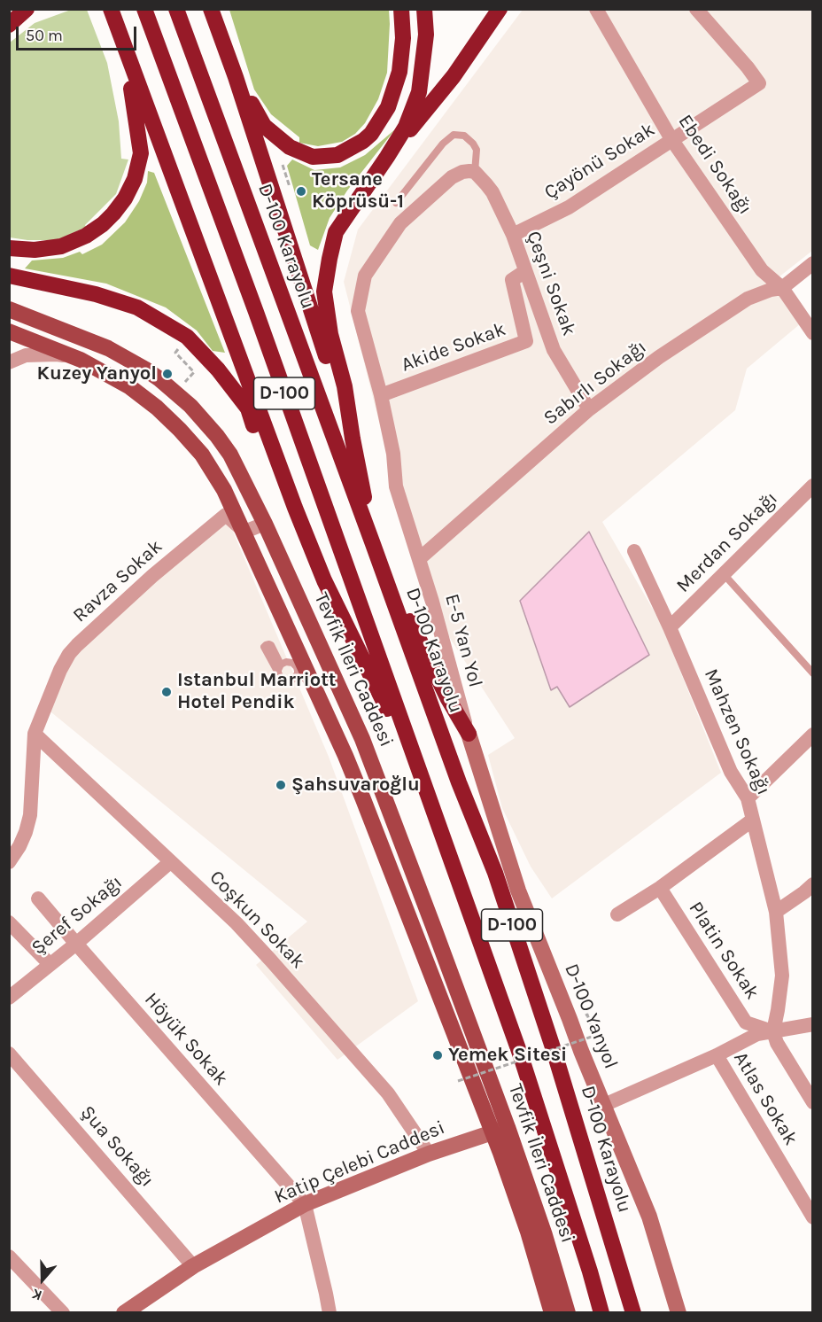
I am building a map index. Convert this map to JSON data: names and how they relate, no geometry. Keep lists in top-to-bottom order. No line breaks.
{"streets":{"highway":["D-100 Karayolu","D-100"],"main road":["Tevfik İleri Caddesi","D-100 Yanyol","Katip Çelebi Caddesi"],"street":["Çayönü Sokak","Ebedi Sokağı","Çeşni Sokak","Akide Sokak","Sabırlı Sokağı","Merdan Sokağı","Ravza Sokak","E-5 Yan Yol","Mahzen Sokağı","Şeref Sokağı","Coşkun Sokak","Platin Sokak","Höyük Sokak","Atlas Sokak","Şua Sokağı"]},"crossings":[["Çayönü Sokak","Ebedi Sokağı"],["Çayönü Sokak","Çeşni Sokak"],["Ebedi Sokağı","Sabırlı Sokağı"],["Çeşni Sokak","Akide Sokak"],["Çeşni Sokak","Sabırlı Sokağı"],["Çeşni Sokak","E-5 Yan Yol"],["Akide Sokak","E-5 Yan Yol"],["Sabırlı Sokağı","E-5 Yan Yol"],["Merdan Sokağı","Mahzen Sokağı"],["Ravza Sokak","Tevfik İleri Caddesi"],["Ravza Sokak","Coşkun Sokak"],["E-5 Yan Yol","D-100 Yanyol"],["Tevfik İleri Caddesi","Katip Çelebi Caddesi"],["Mahzen Sokağı","Platin Sokak"],["Şeref Sokağı","Coşkun Sokak"],["Şeref Sokağı","Höyük Sokak"],["Coşkun Sokak","Katip Çelebi Caddesi"],["Höyük Sokak","Katip Çelebi Caddesi"],["Şua Sokağı","Katip Çelebi Caddesi"]],"places":["Tersane Köprüsü-1","Kuzey Yanyol","Istanbul Marriott Hotel Pendik","Şahsuvaroğlu","Yemek Sitesi"],"scale_bar":"50 m","north":"bottom"}
